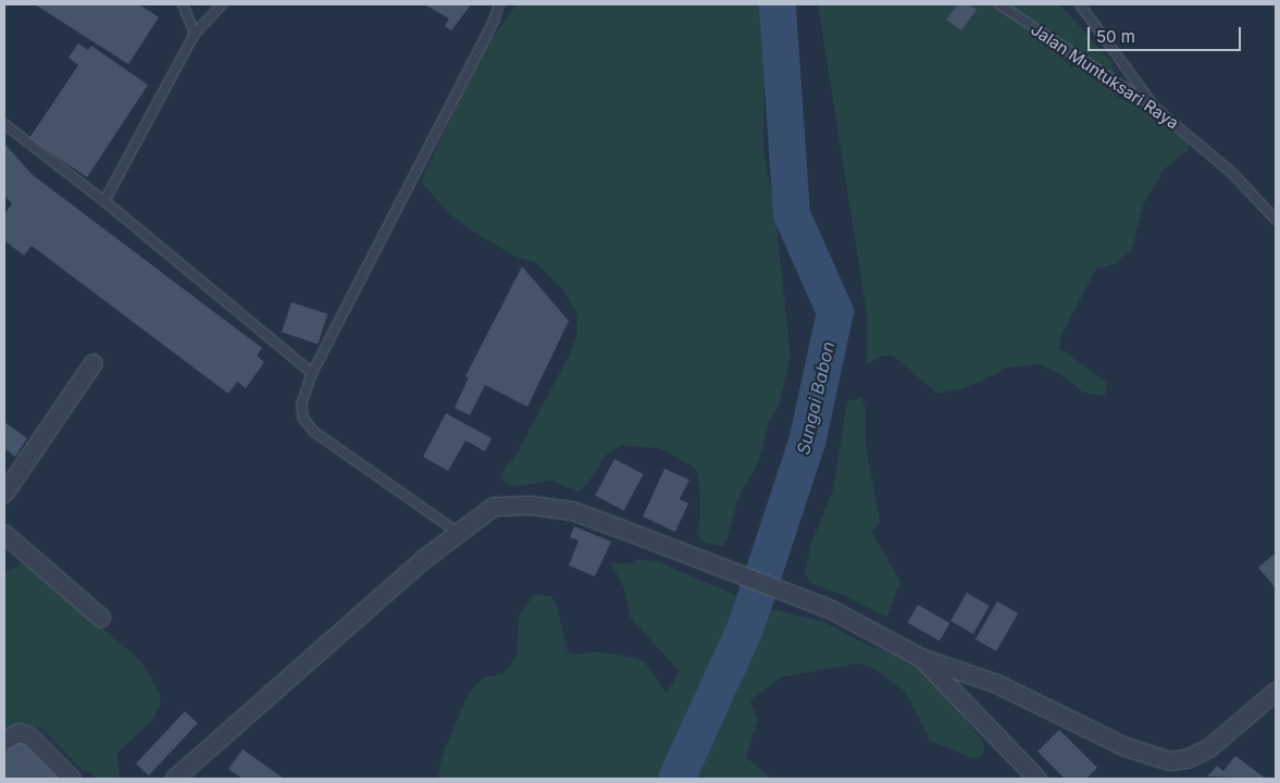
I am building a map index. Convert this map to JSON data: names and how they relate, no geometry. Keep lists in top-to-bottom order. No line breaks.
{"streets":{"lane":["Jalan Muntuksari Raya"]},"water":["Sungai Babon"],"scale_bar":"50 m"}
